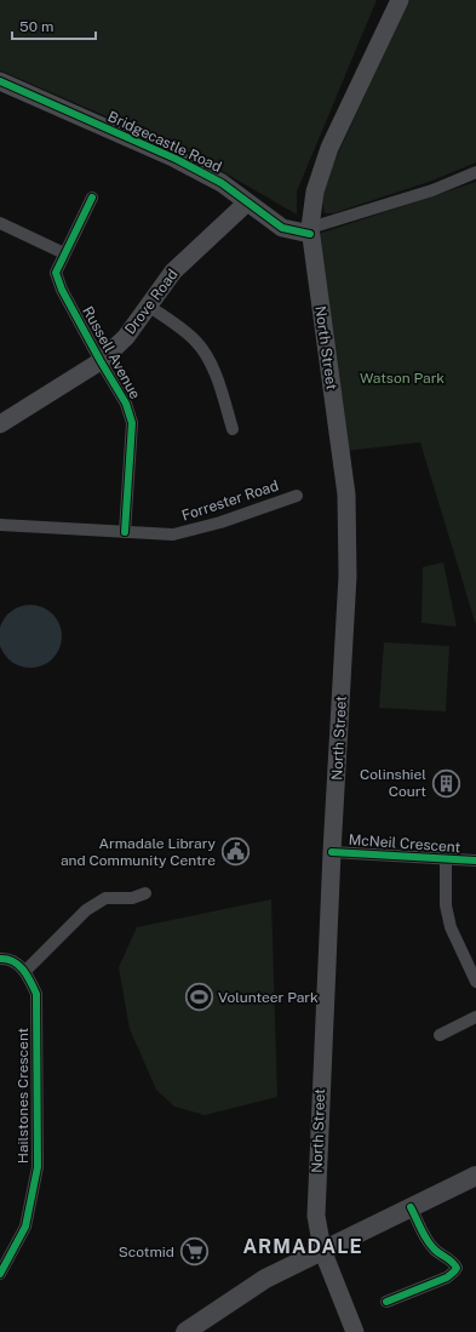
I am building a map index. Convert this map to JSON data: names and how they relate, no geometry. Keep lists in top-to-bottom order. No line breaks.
{"streets":{"main road":["Bridgecastle Road","Drove Road","North Street"],"street":["Russell Avenue","Forrester Road","McNeil Crescent","Hailstones Crescent"]},"crossings":[["Bridgecastle Road","Drove Road"],["Bridgecastle Road","North Street"],["Drove Road","Russell Avenue"],["North Street","McNeil Crescent"],["Russell Avenue","Forrester Road"]],"districts":["ARMADALE"],"parks":["Watson Park"],"places":{"building":["Colinshiel Court"],"public building":["Armadale Library and Community Centre"],"sports":["Volunteer Park"],"supermarket":["Scotmid"]},"scale_bar":"50 m"}
